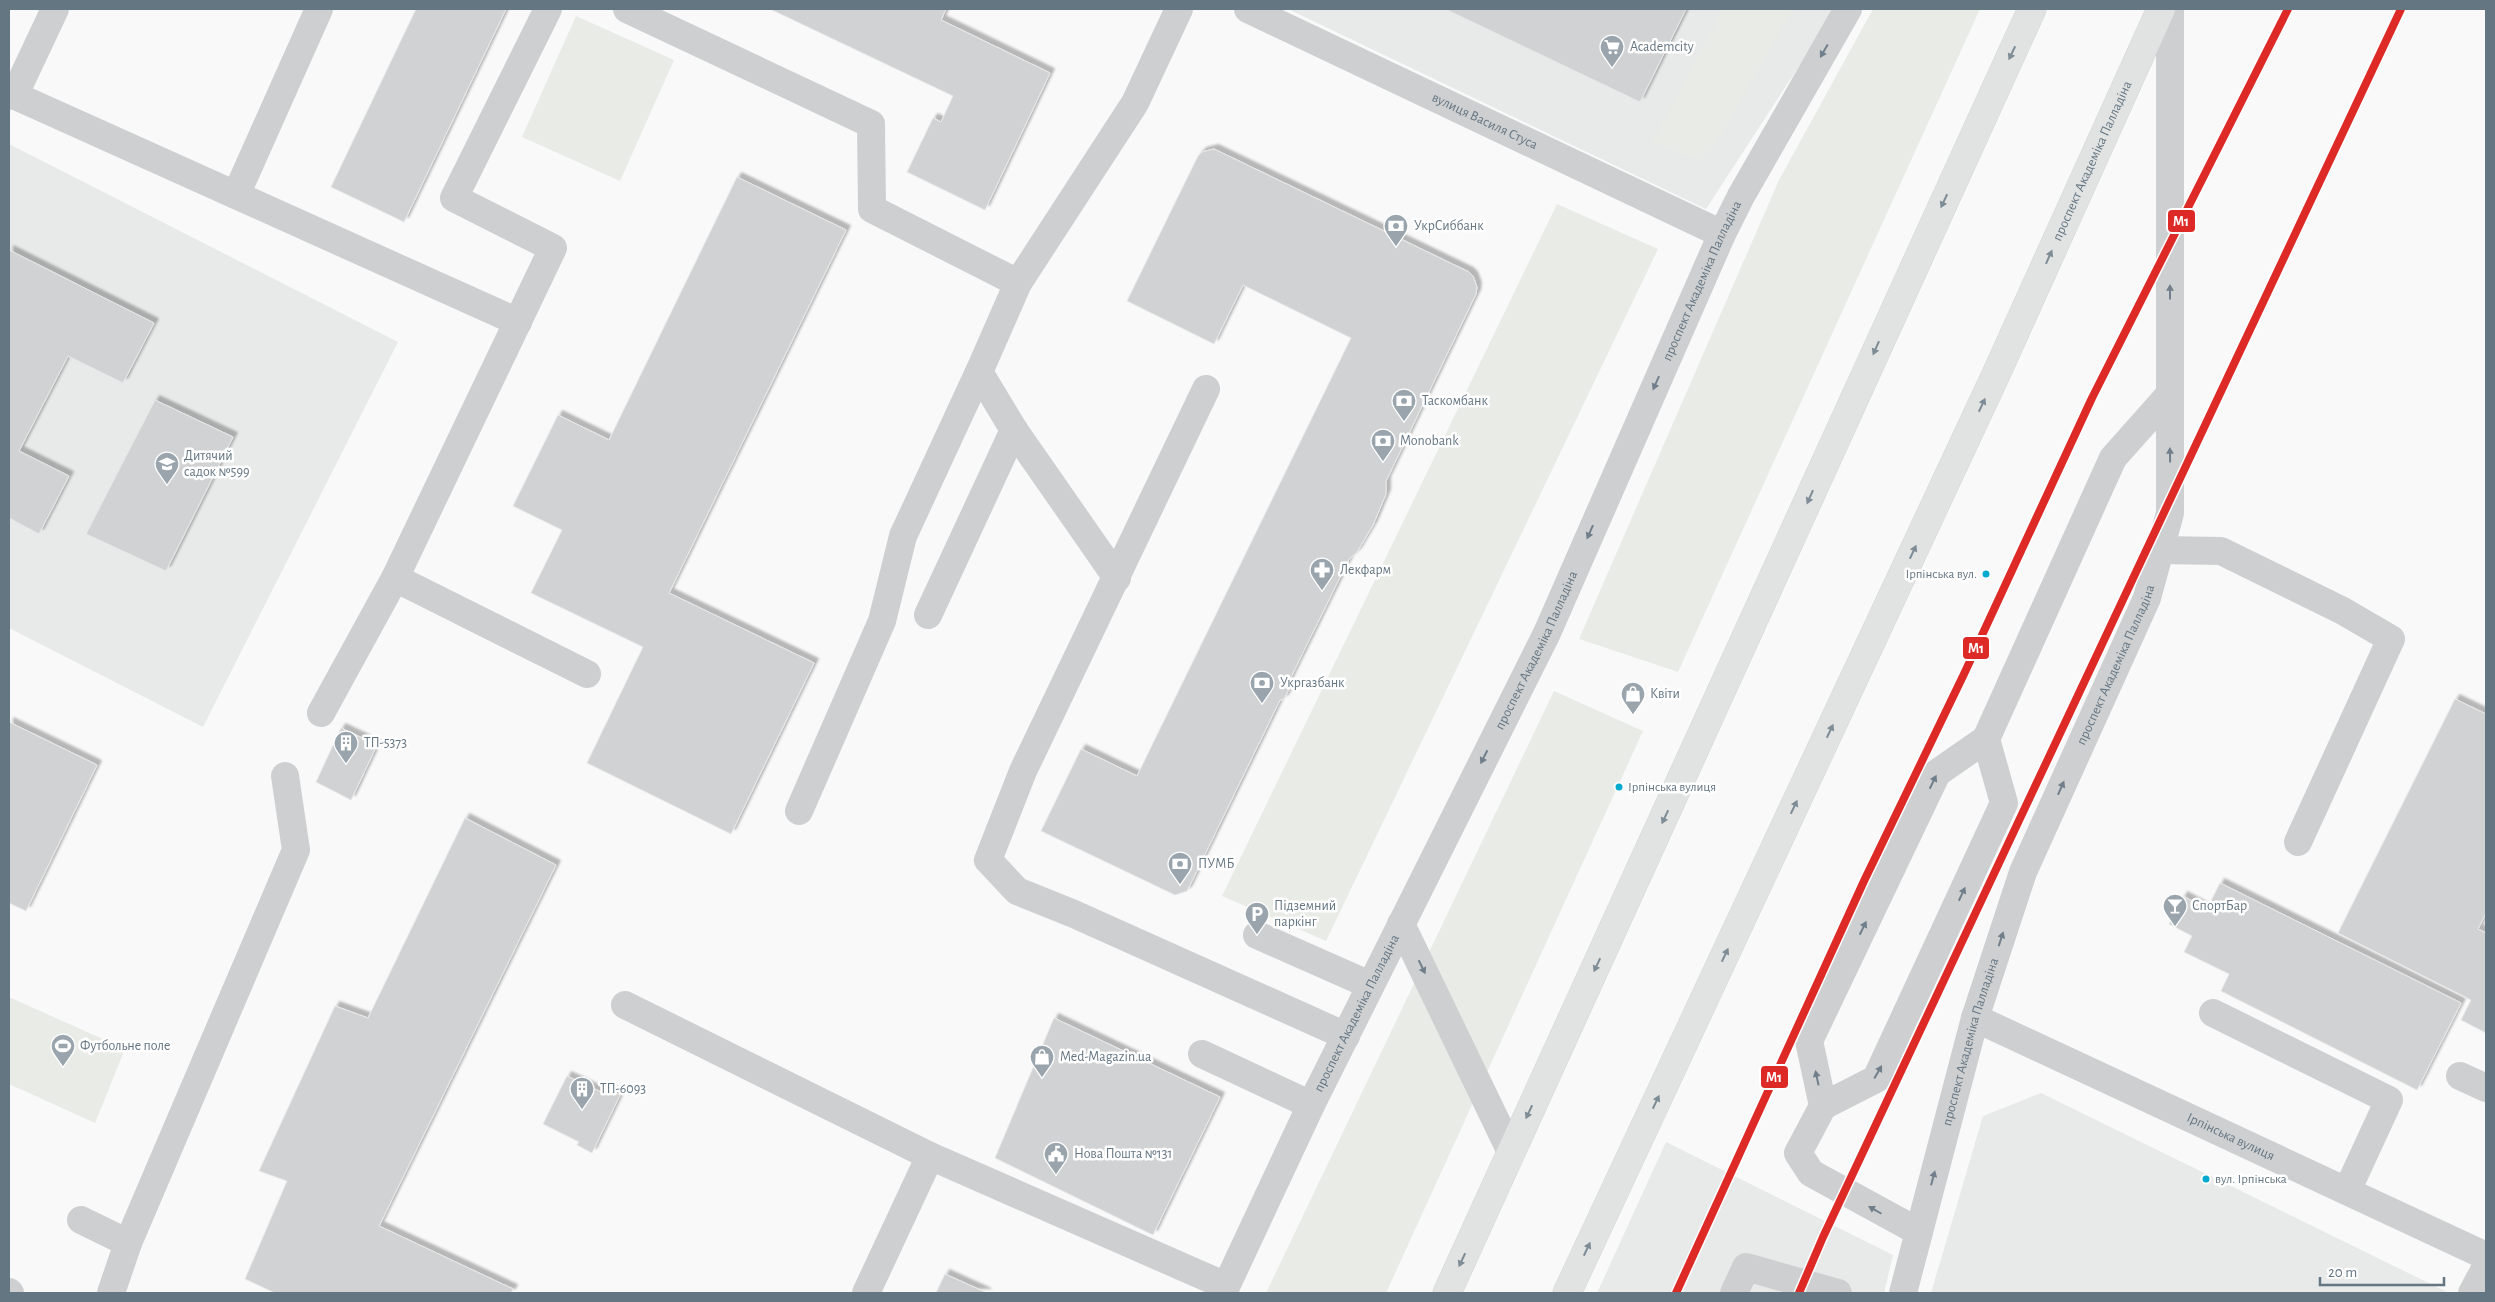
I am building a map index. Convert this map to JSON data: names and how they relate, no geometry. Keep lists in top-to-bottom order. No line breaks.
{"streets":{"highway":["проспект Академіка Палладіна"],"street":["вулиця Василя Стуса","Ірпінська вулиця"]},"crossings":[["вулиця Василя Стуса","проспект Академіка Палладіна"],["проспект Академіка Палладіна","Ірпінська вулиця"]],"places":{"supermarket":["Academcity"],"bank":["УкрСиббанк","Таскомбанк","Monobank","Укргазбанк","ПУМБ"],"school or university":["Дитячий садок №599"],"other":["Ірпінська вул.","Ірпінська вулиця","вул. Ірпінська"],"pharmacy":["Лекфарм"],"shop":["Квіти","Med-Magazin.ua"],"building":["ТП-5373","ТП-6093"],"bar":["СпортБар"],"parking":["Підземний паркінг"],"sports":["Футбольне поле"],"public building":["Нова Пошта №131"]},"lines":["transit line M1"],"scale_bar":"20 m"}
